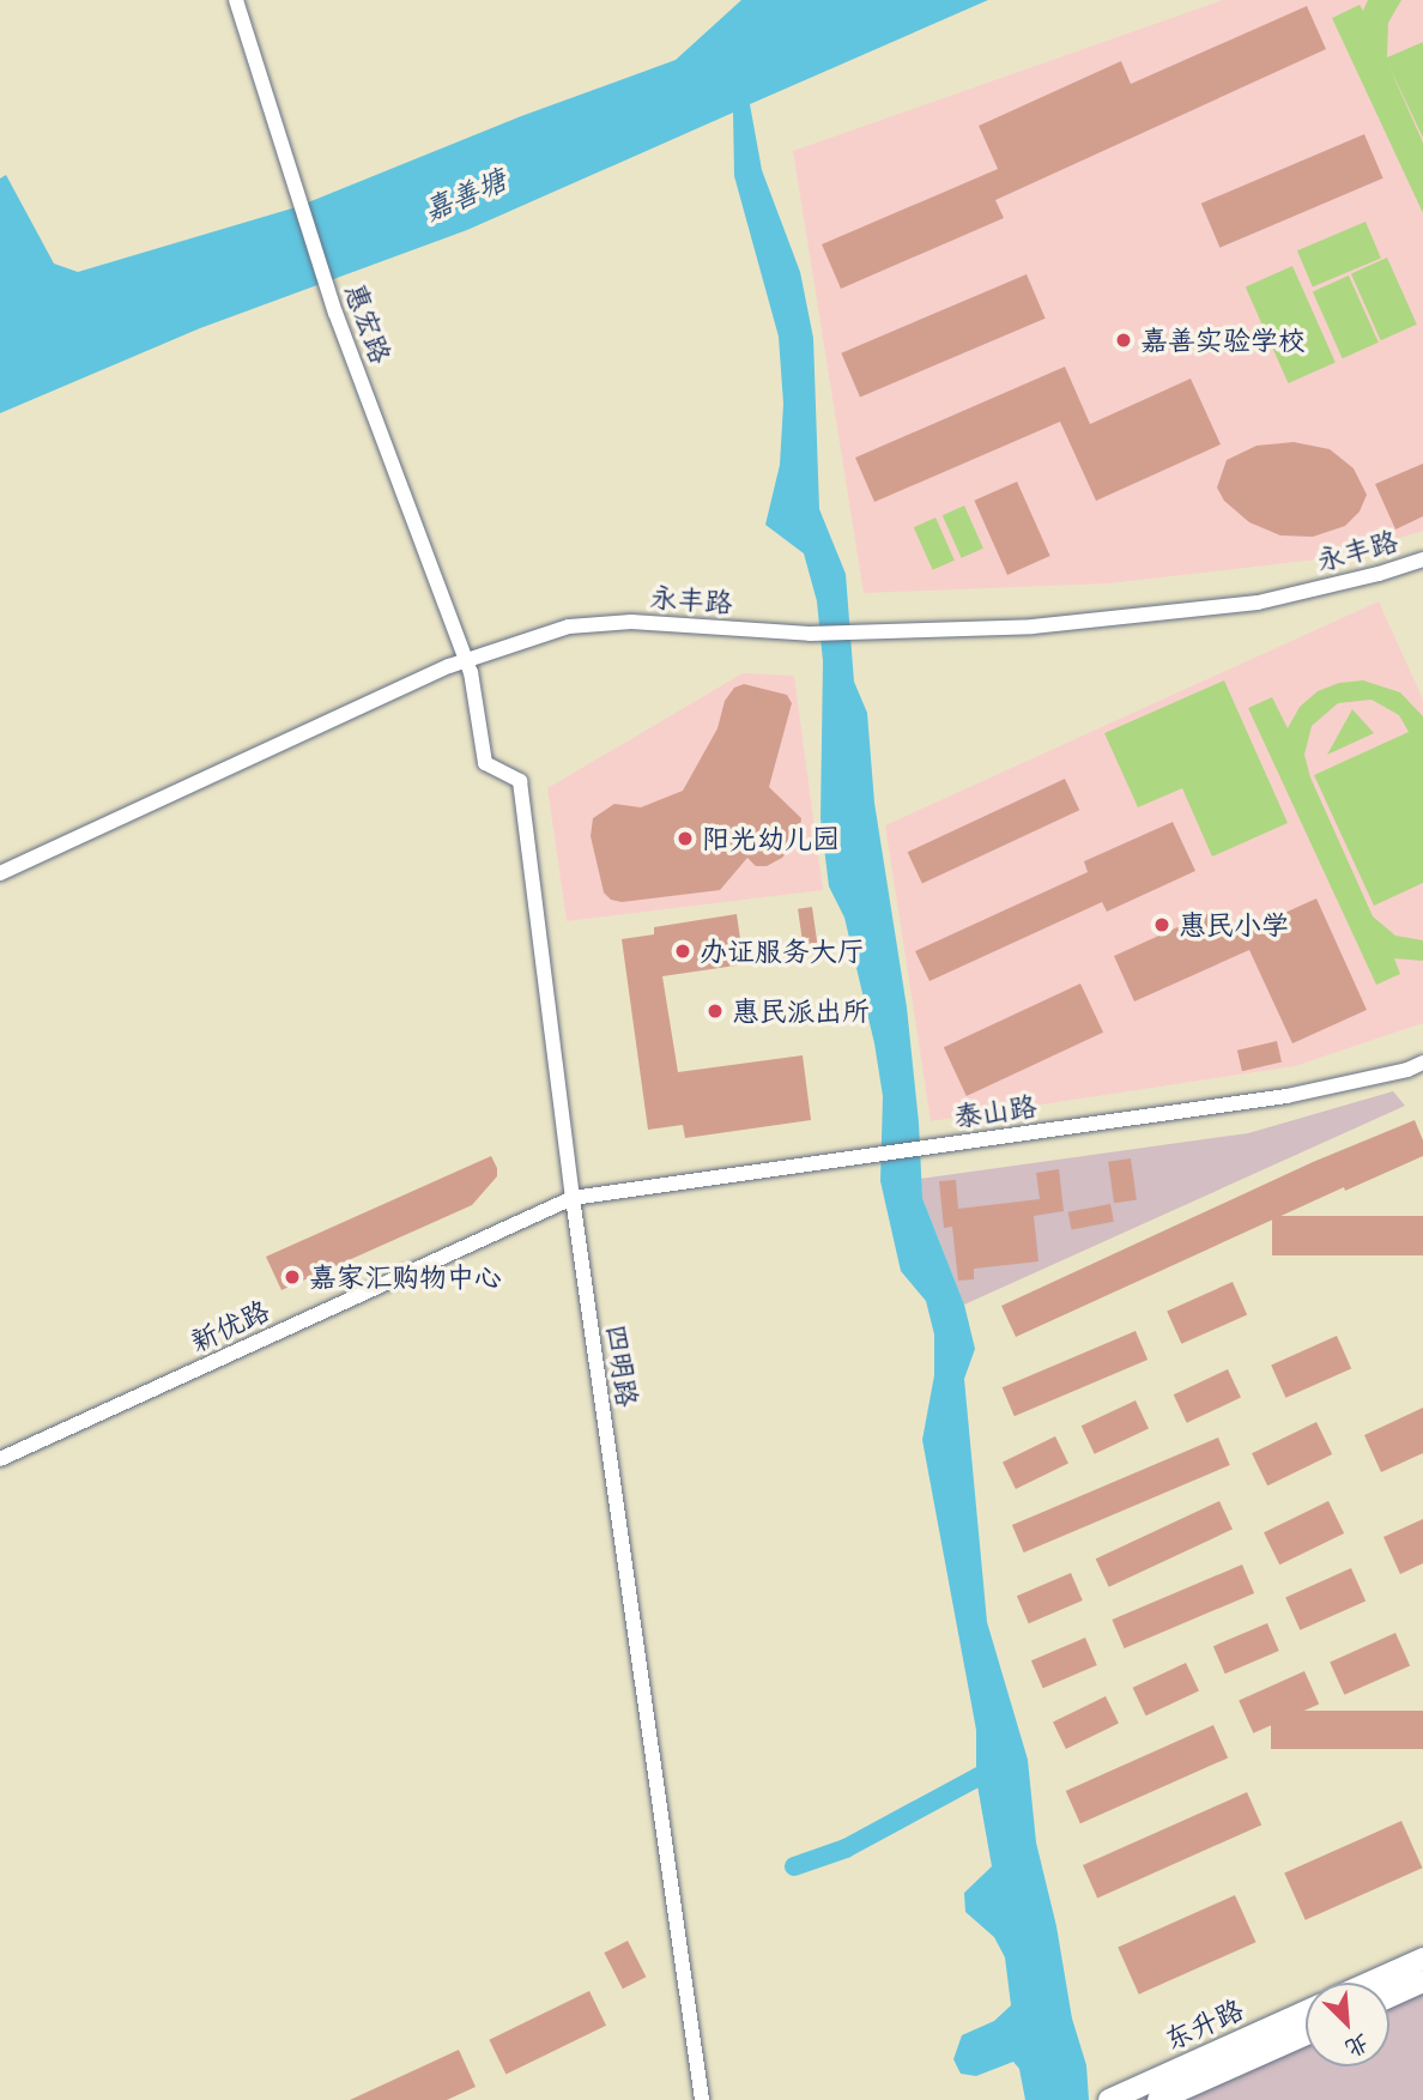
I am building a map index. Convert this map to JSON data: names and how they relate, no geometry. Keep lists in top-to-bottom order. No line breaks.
{"streets":{"main road":["东升路"],"street":["惠宏路","永丰路","泰山路","新优路","四明路"]},"crossings":[["惠宏路","永丰路"],["惠宏路","四明路"],["永丰路","四明路"],["泰山路","新优路"],["泰山路","四明路"],["新优路","四明路"]],"water":["嘉善塘"],"places":["嘉善实验学校","阳光幼儿园","惠民小学","办证服务大厅","惠民派出所","嘉家汇购物中心"],"north":"bottom right"}
